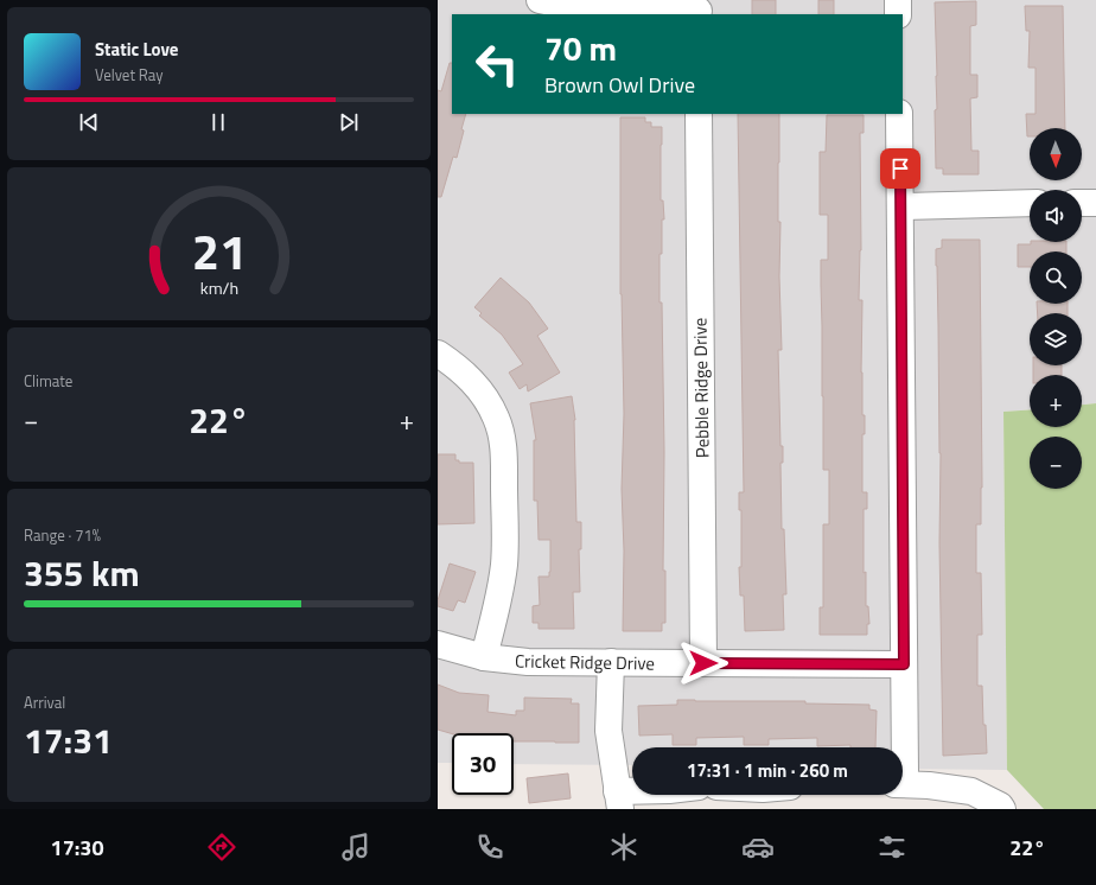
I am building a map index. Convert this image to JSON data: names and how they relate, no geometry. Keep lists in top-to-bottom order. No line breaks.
{"streets":{"street":["Pebble Ridge Drive","Cricket Ridge Drive"]},"crossings":[["Pebble Ridge Drive","Cricket Ridge Drive"]],"north":"bottom","page":{"turn":["70 m","Brown Owl Drive"],"song":["Static Love","Velvet Ray"],"map_buttons":["+","−"],"tile":["Climate",["Range · 71%","355 km"],["Arrival","17:31"]],"heat":["−","22°","+"],"limit":"30","trip":"17:31 · 1 min · 260 m","tabs":["17:30","22°"],"gauge":["21","km/h"]}}
